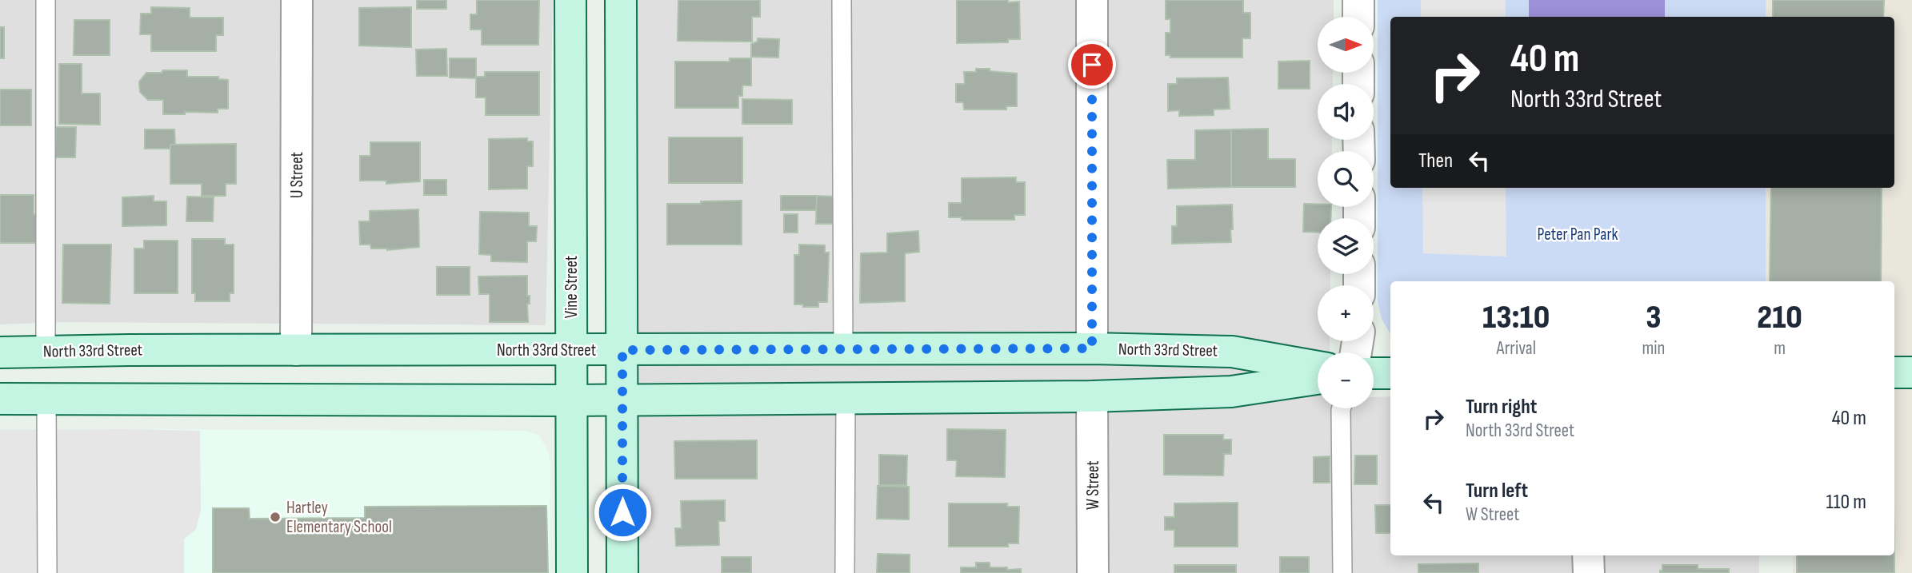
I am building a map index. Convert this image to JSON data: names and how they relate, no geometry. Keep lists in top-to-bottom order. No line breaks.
{"streets":{"main road":["Vine Street","North 33rd Street"],"street":["U Street","W Street"]},"crossings":[["U Street","North 33rd Street"],["Vine Street","North 33rd Street"]],"parks":["Peter Pan Park"],"places":["Hartley Elementary School"],"north":"right","page":{"map_buttons":["+","−"],"turn":["40 m","North 33rd Street"],"then":"Then","eta":["13:10","Arrival","3","min","210","m"],"list":[{"name":"Turn right","note":"North 33rd Street","value":"40 m"},{"name":"Turn left","note":"W Street","value":"110 m"}]}}
